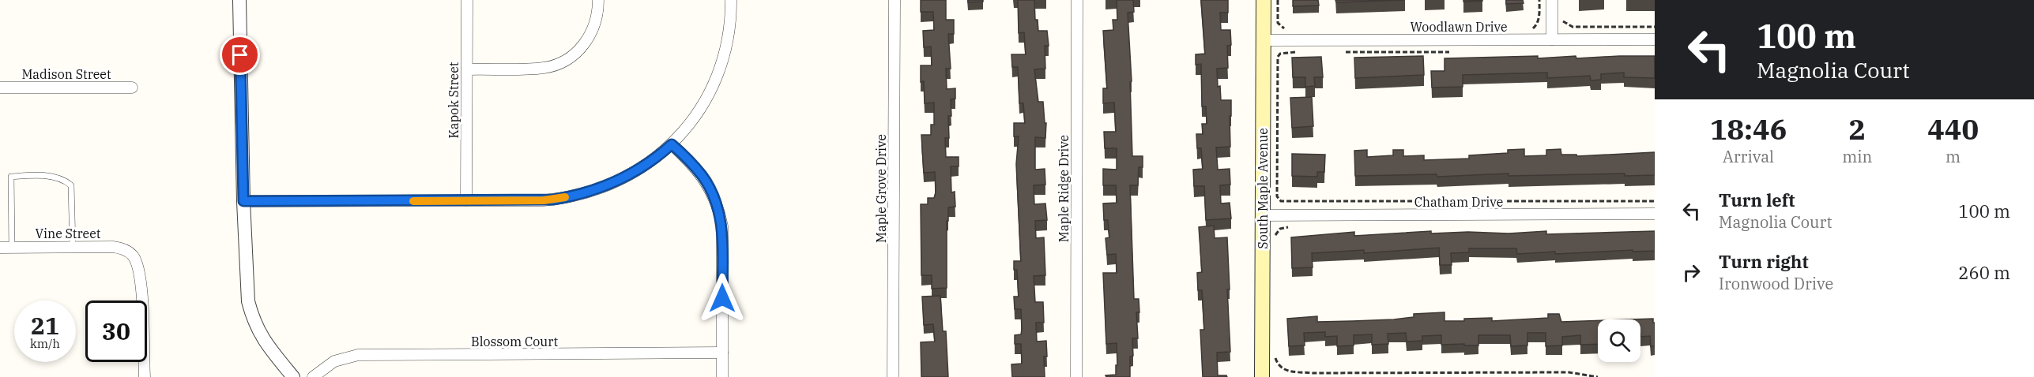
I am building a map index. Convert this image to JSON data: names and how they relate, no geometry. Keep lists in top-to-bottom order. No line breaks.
{"streets":{"main road":["South Maple Avenue"],"street":["Woodlawn Drive","Madison Street","Kapok Street","Maple Grove Drive","Maple Ridge Drive","Chatham Drive","Vine Street","Blossom Court"]},"crossings":[["Woodlawn Drive","South Maple Avenue"],["South Maple Avenue","Chatham Drive"]],"page":{"turn":["100 m","Magnolia Court"],"eta":["18:46","Arrival","2","min","440","m"],"list":[{"name":"Turn left","note":"Magnolia Court","value":"100 m"},{"name":"Turn right","note":"Ironwood Drive","value":"260 m"}],"speed":"21 km/h","limit":"30"}}
